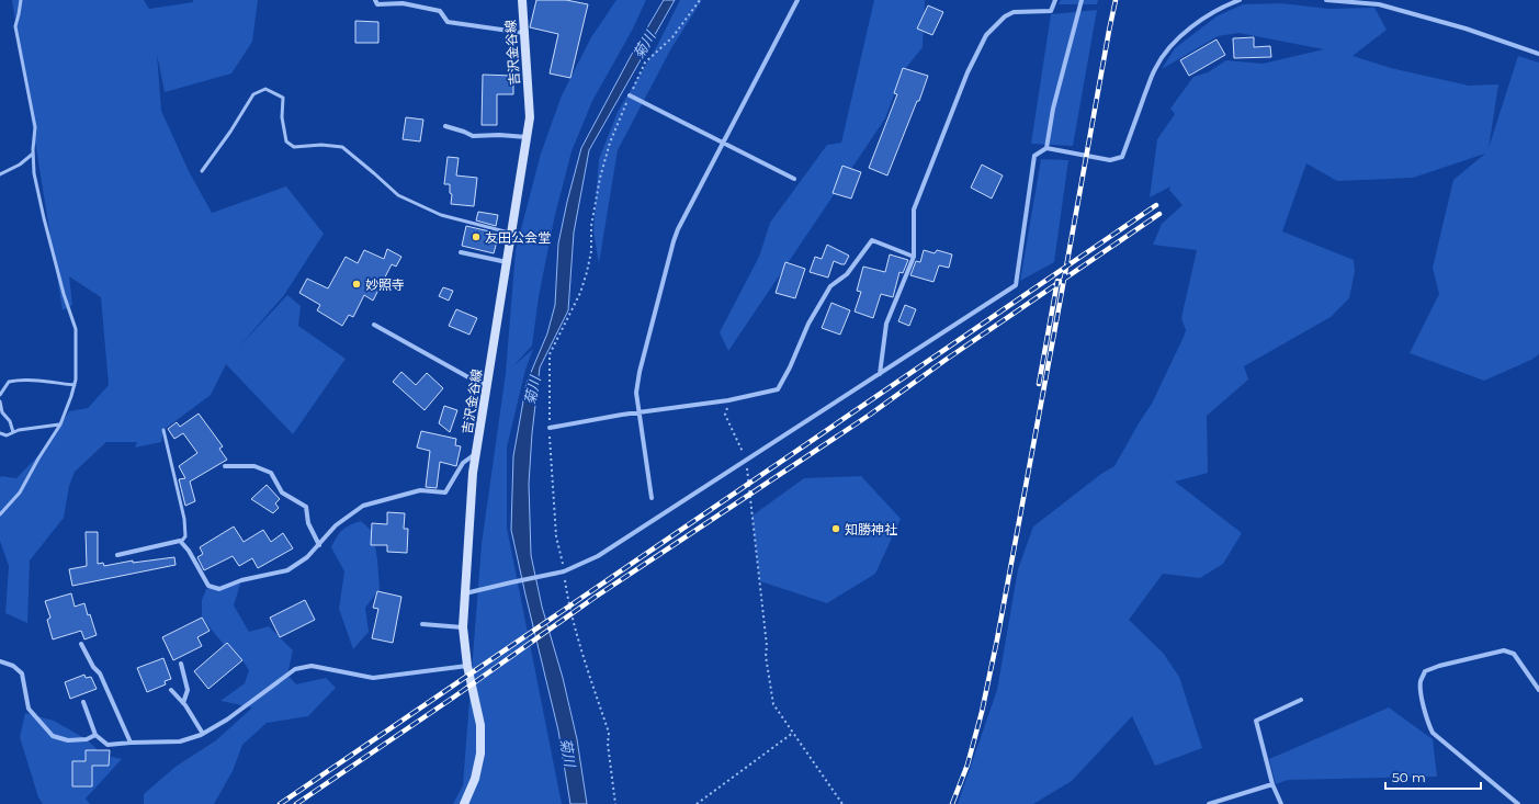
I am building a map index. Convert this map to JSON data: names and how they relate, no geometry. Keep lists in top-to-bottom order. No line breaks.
{"streets":{"main road":["吉沢金谷線"]},"water":["菊川"],"places":["友田公会堂","妙照寺","知勝神社"],"scale_bar":"50 m"}
